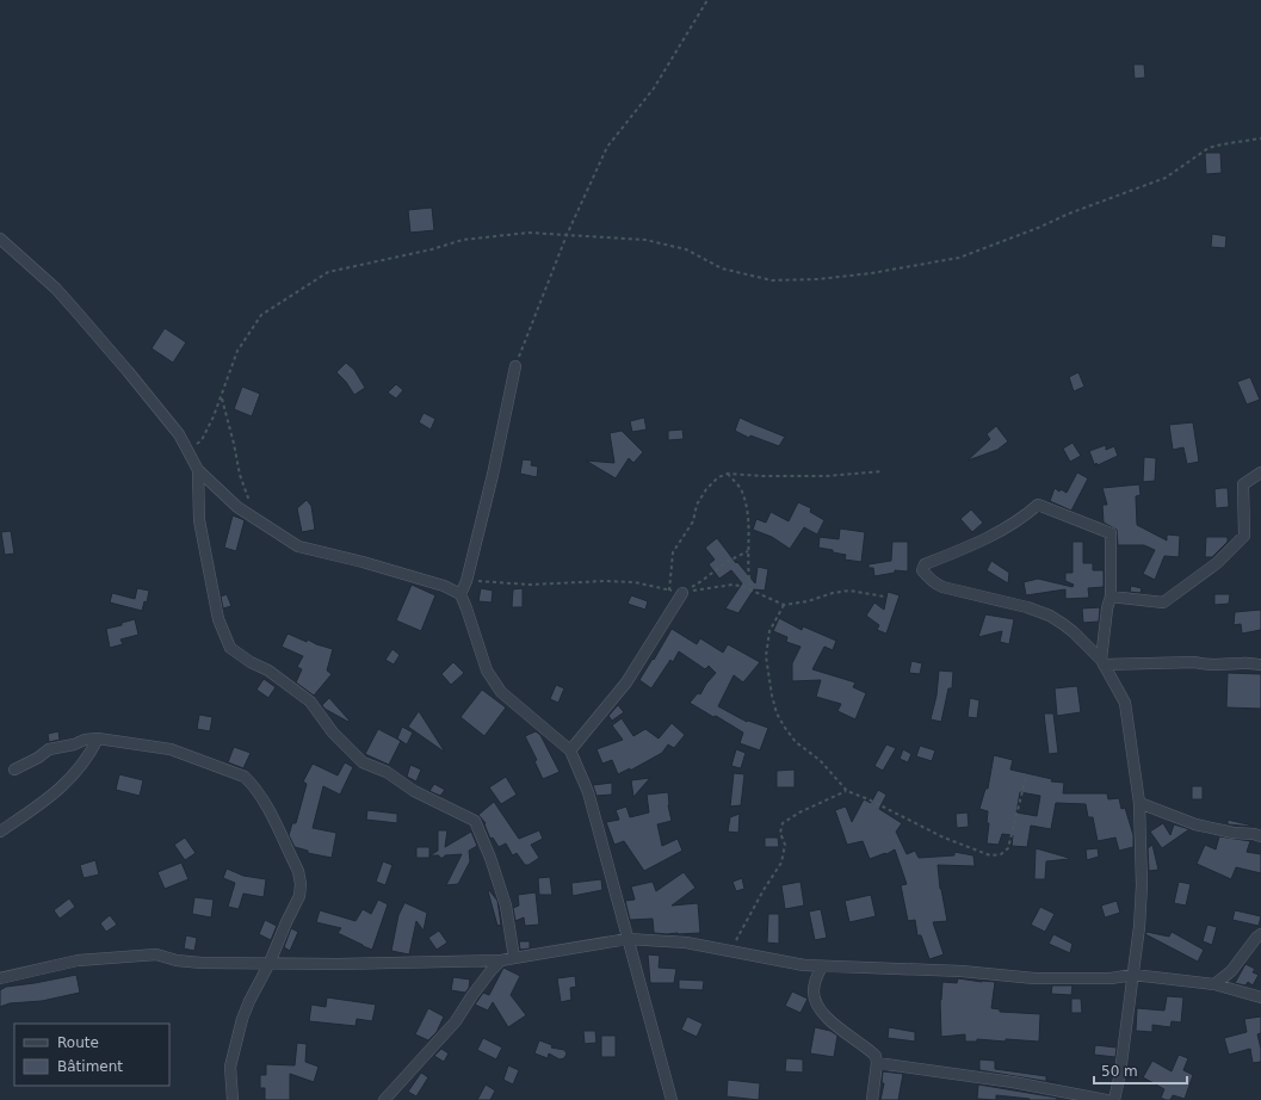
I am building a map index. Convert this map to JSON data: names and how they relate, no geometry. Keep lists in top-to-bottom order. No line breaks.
{"legend":["Route","Bâtiment"],"scale_bar":"50 m"}
